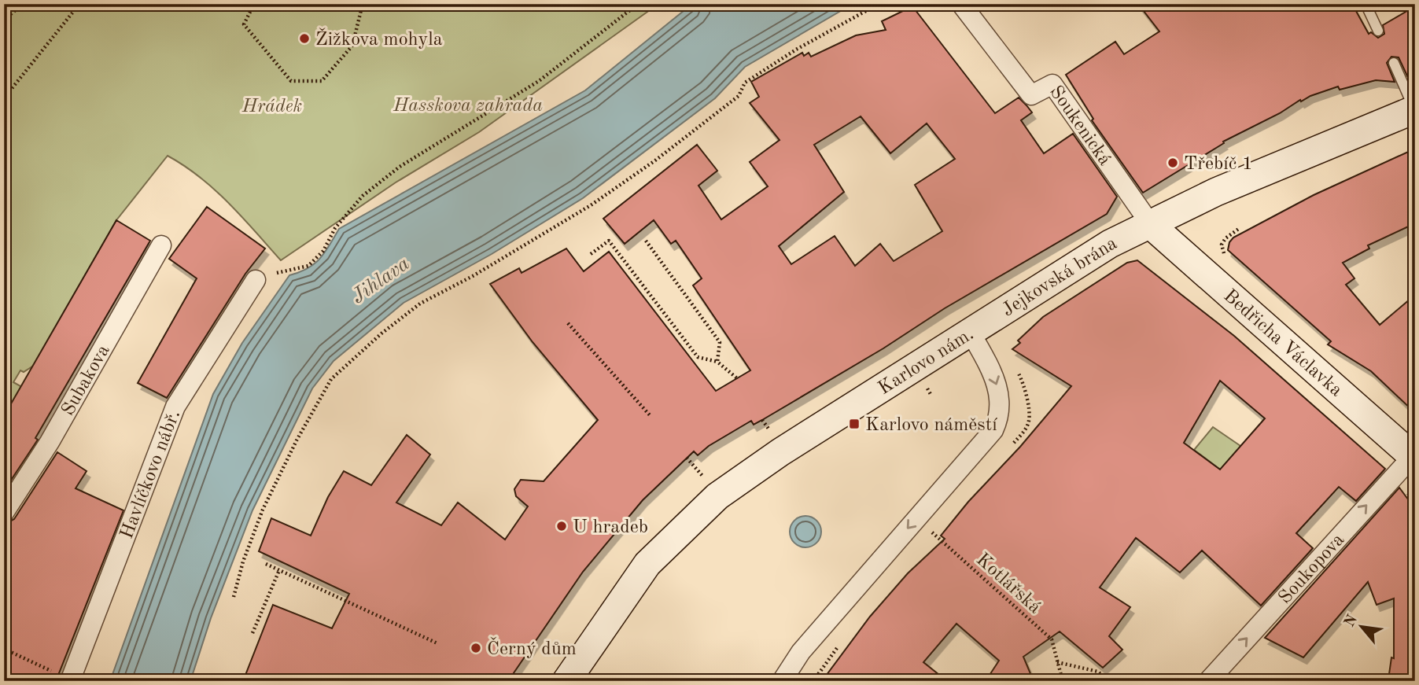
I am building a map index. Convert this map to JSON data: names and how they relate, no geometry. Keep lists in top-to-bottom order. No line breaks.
{"streets":{"street":["Soukenická","Jejkovská brána","Bedřicha Václavka","Karlovo nám.","Subakova","Havlíčkovo nábř.","Soukopova"],"path":["Kotlářská"]},"crossings":[["Soukenická","Jejkovská brána"],["Soukenická","Bedřicha Václavka"],["Jejkovská brána","Bedřicha Václavka"],["Jejkovská brána","Karlovo nám."],["Bedřicha Václavka","Soukopova"],["Karlovo nám.","Kotlářská"]],"one_way":["Soukopova"],"water":["Jihlava"],"parks":["Hasskova zahrada","Hrádek"],"places":{"other":["Žižkova mohyla","Třebíč 1","U hradeb","Černý dům"],"transit":["Karlovo náměstí"]},"north":"top left"}
